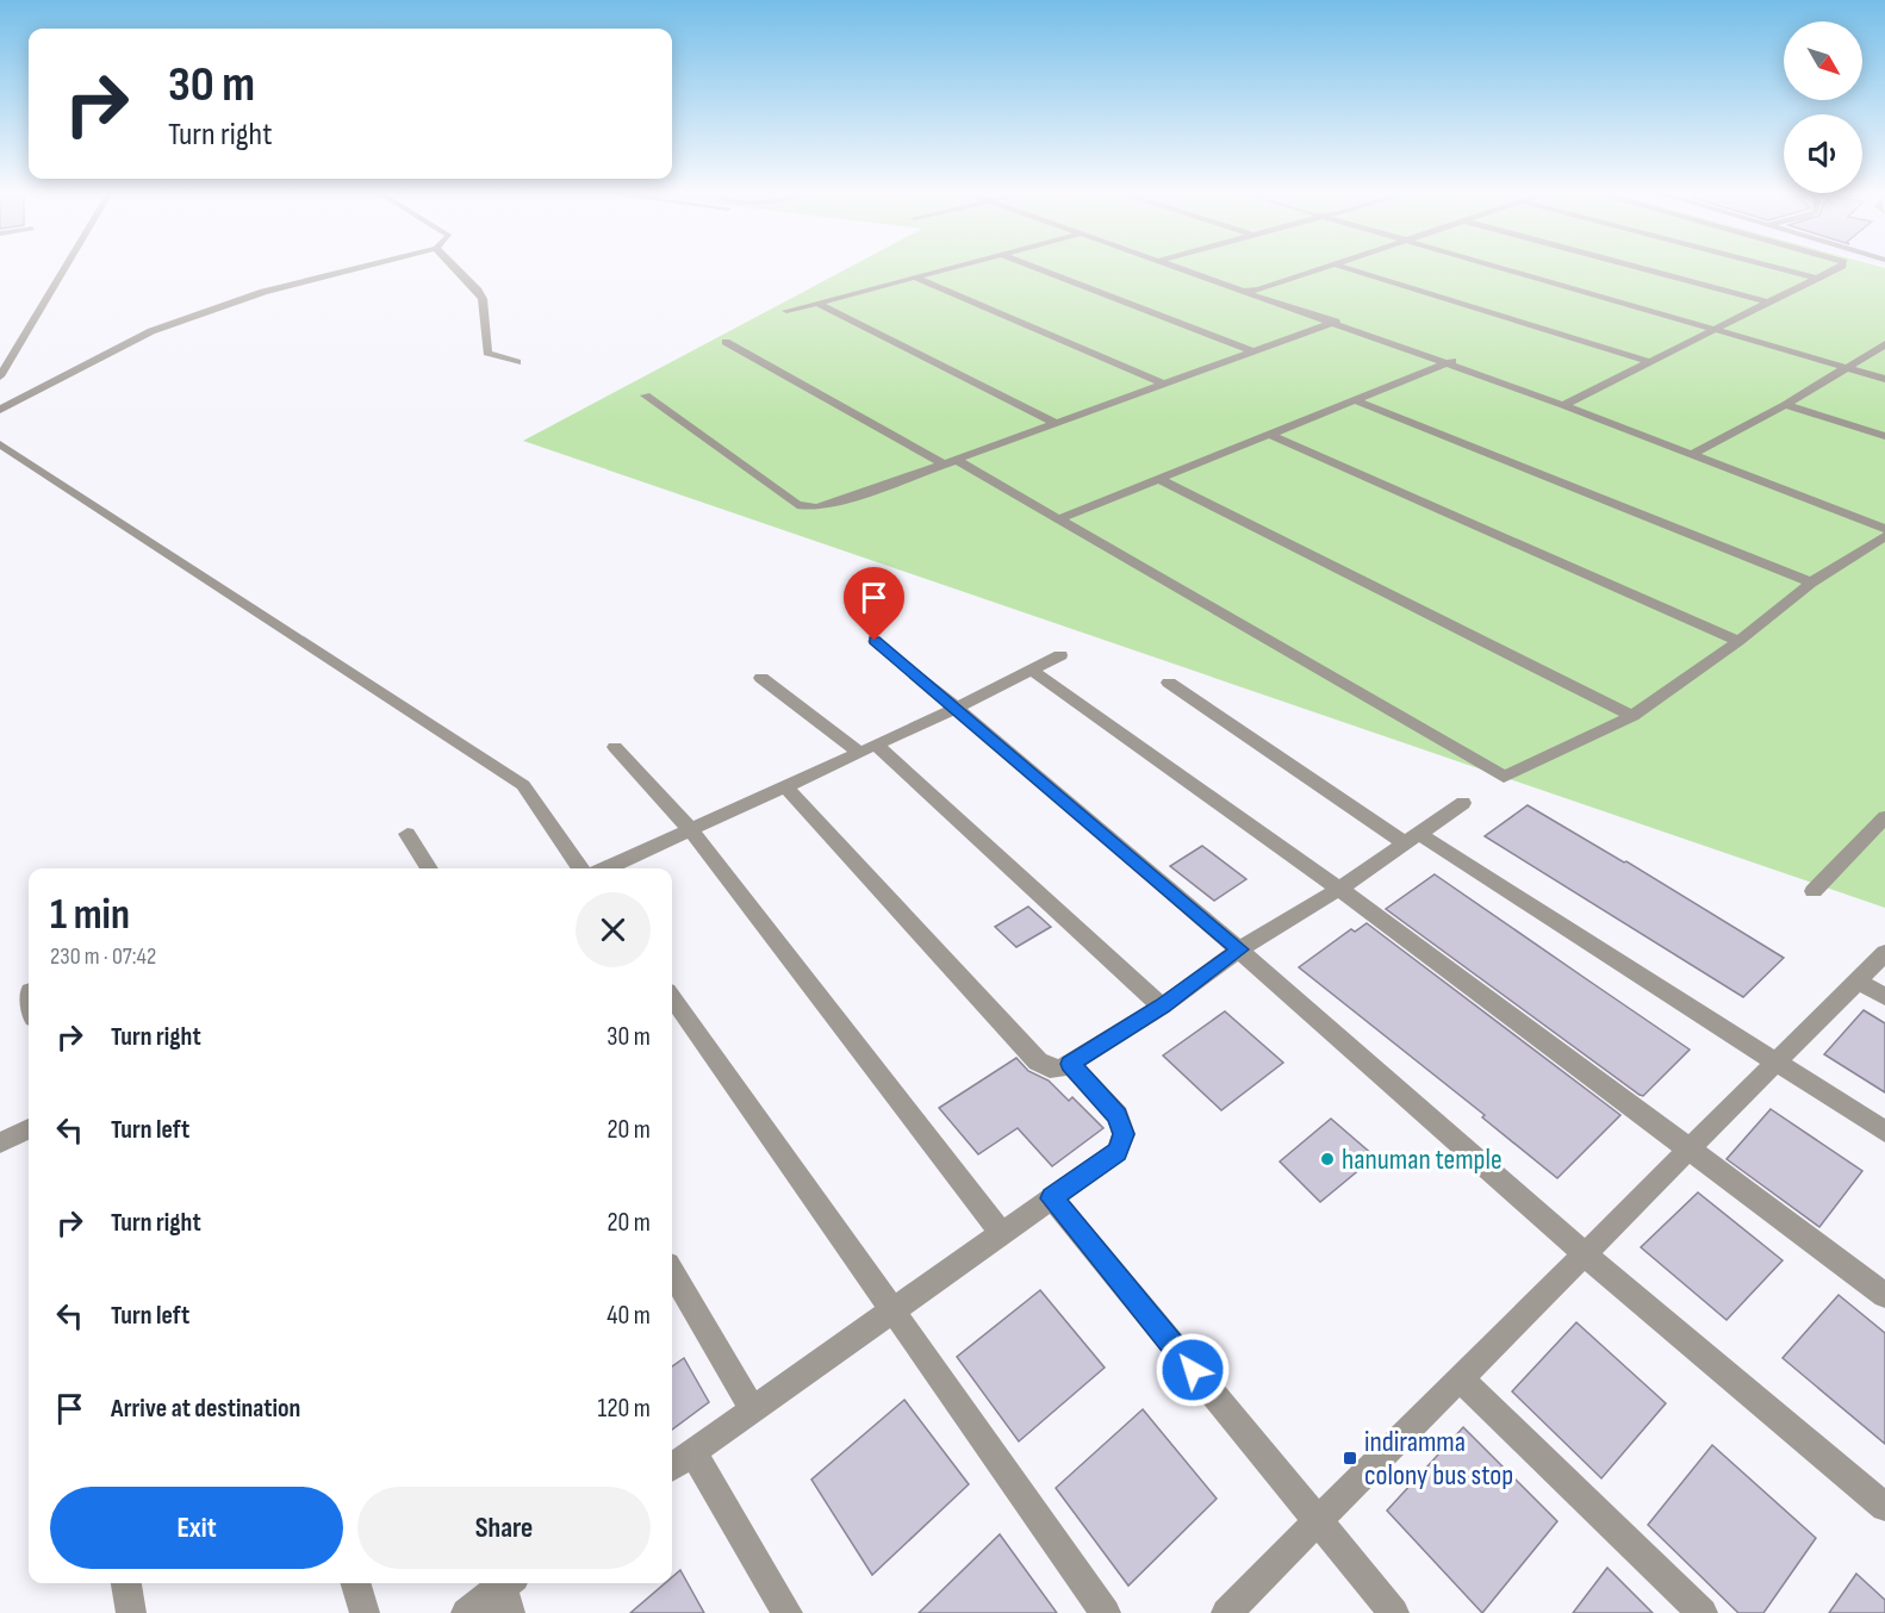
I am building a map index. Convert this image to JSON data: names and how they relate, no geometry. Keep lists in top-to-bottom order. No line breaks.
{"places":{"other":["hanuman temple"],"transit":["indiramma colony bus stop"]},"north":"bottom right","page":{"turn":["30 m","Turn right"],"heading":["1 min","230 m · 07:42"],"list":[{"name":"Turn right","value":"30 m"},{"name":"Turn left","value":"20 m"},{"name":"Turn right","value":"20 m"},{"name":"Turn left","value":"40 m"},{"name":"Arrive at destination","value":"120 m"}],"buttons":["Exit","Share"]}}
